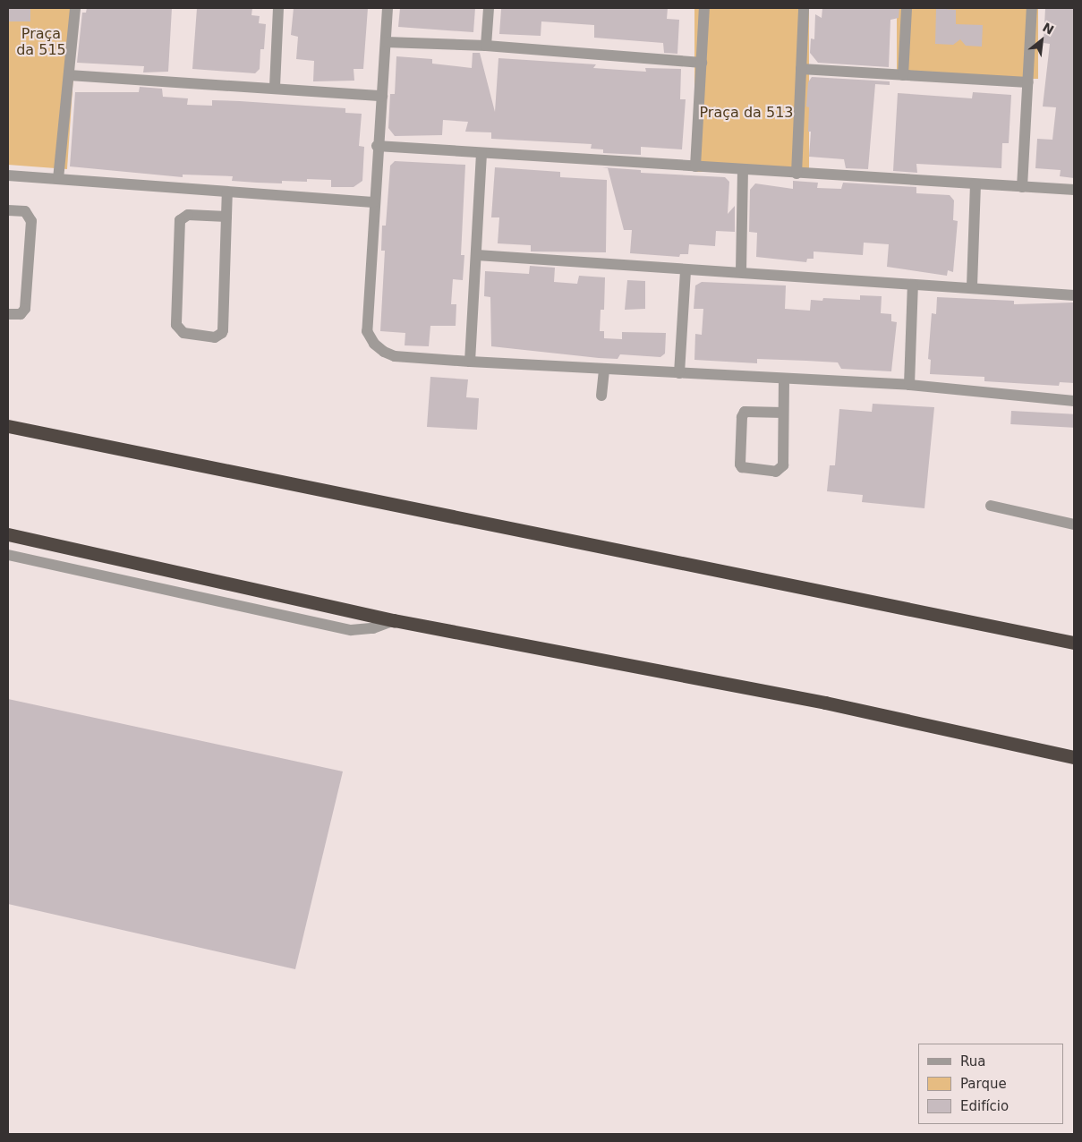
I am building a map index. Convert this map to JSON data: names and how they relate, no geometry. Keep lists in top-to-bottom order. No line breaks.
{"parks":["Praça da 515","Praça da 513"],"legend":["Rua","Parque","Edifício"],"north":"top right"}
